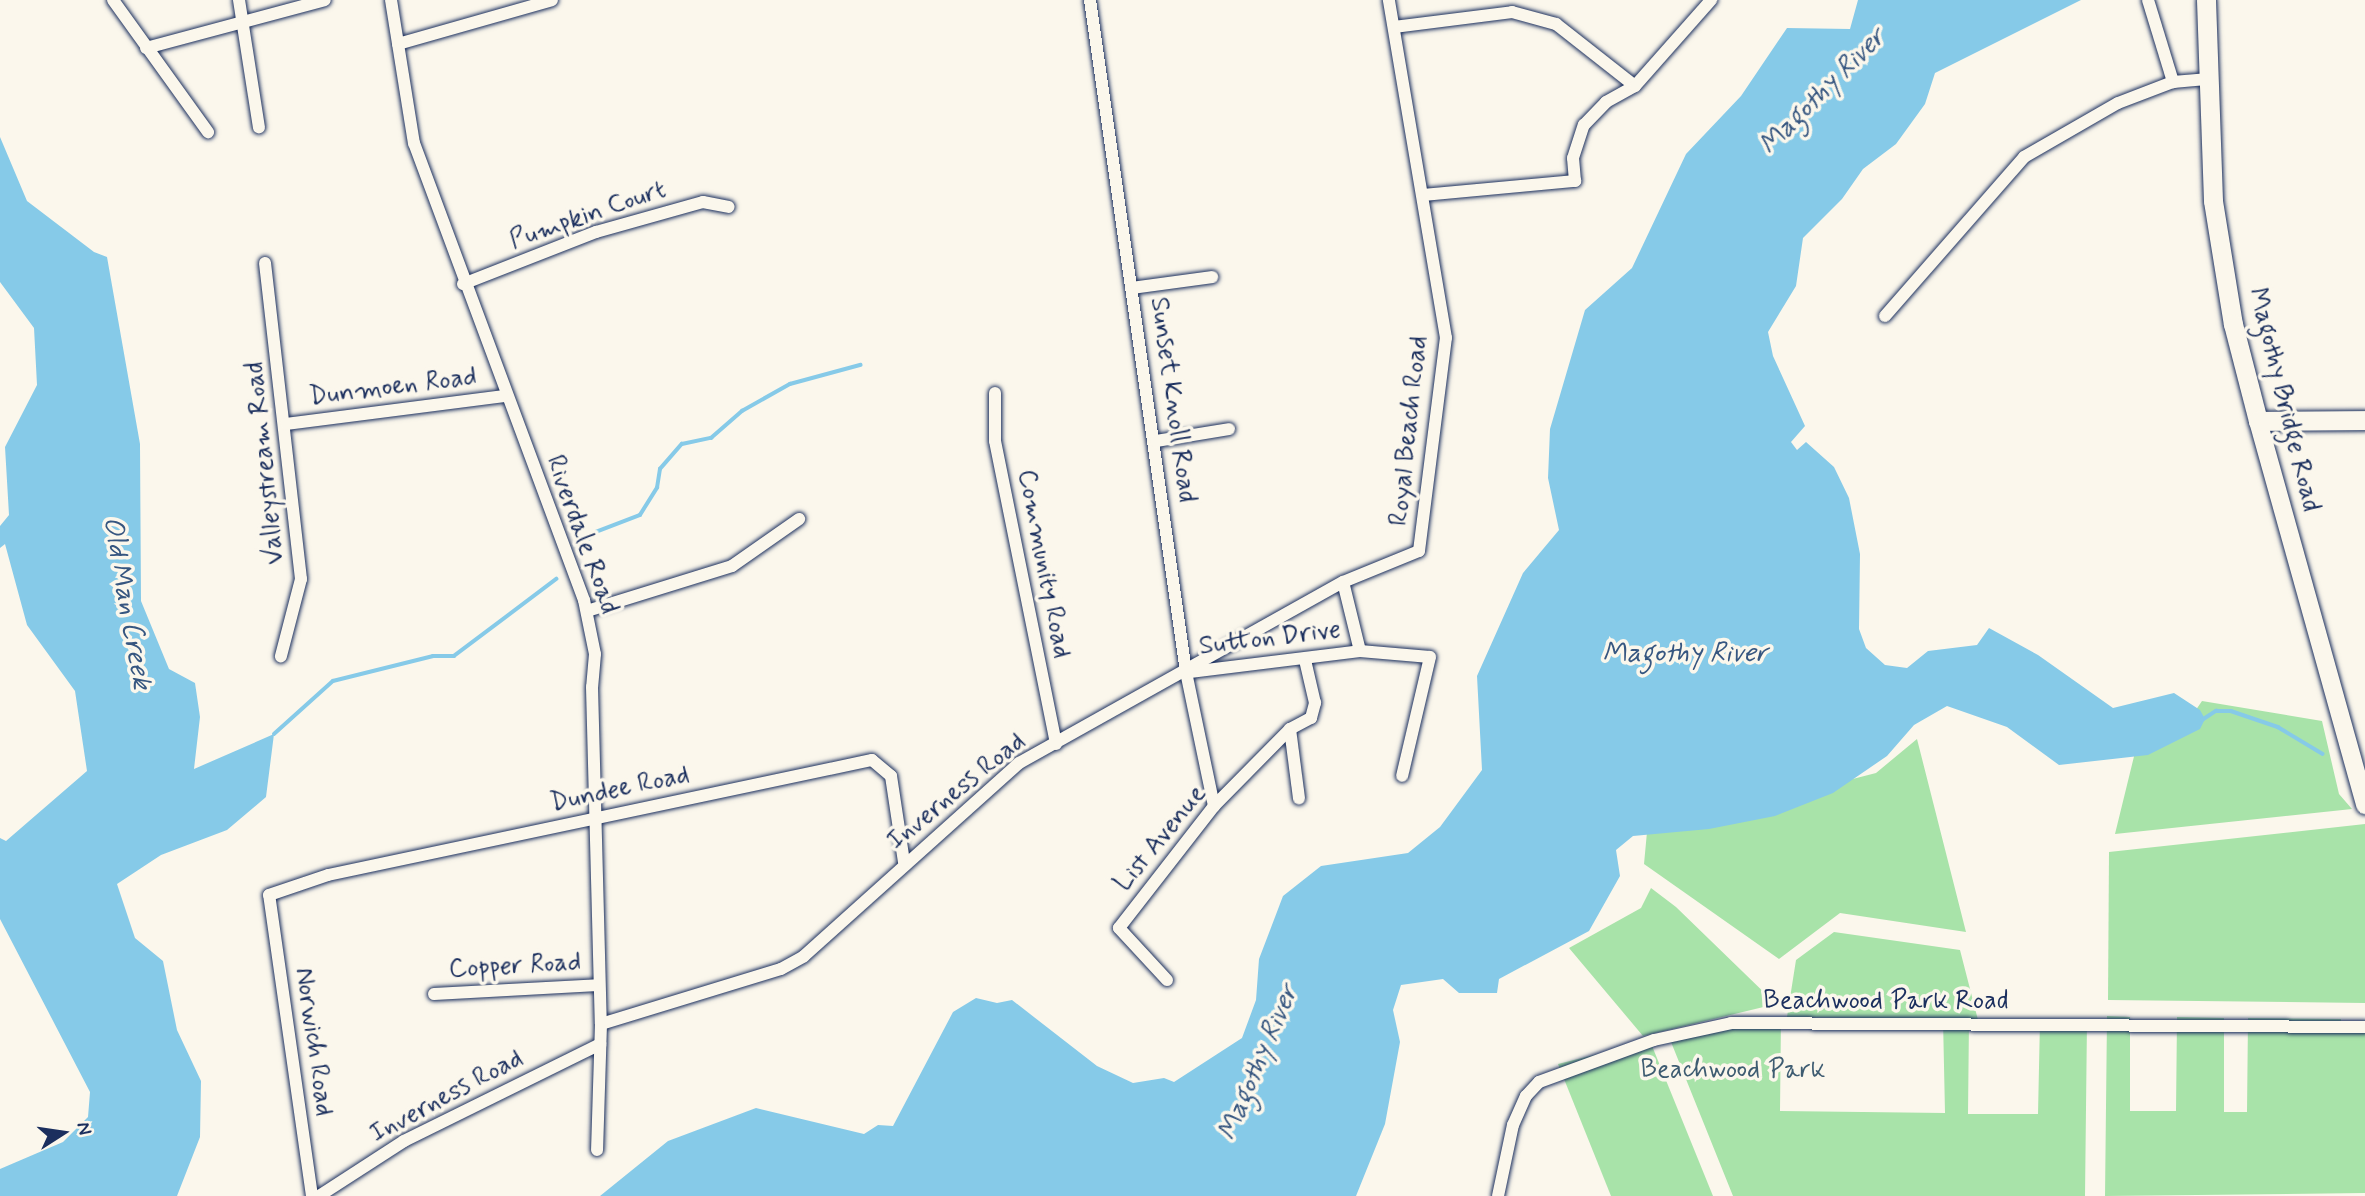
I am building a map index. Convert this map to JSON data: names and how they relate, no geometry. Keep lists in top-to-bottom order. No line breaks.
{"streets":{"main road":["Magothy Bridge Road"],"street":["Pumpkin Court","Dunmoen Road","Sunset Knoll Road","Royal Beach Road","Valleystream Road","Riverdale Road","Community Road","Sutton Drive","Dundee Road","Inverness Road","List Avenue","Copper Road","Beachwood Park Road","Norwich Road"]},"crossings":[["Pumpkin Court","Riverdale Road"],["Dunmoen Road","Valleystream Road"],["Dunmoen Road","Riverdale Road"],["Sunset Knoll Road","Sutton Drive"],["Sunset Knoll Road","Inverness Road"],["Sunset Knoll Road","List Avenue"],["Royal Beach Road","Inverness Road"],["Riverdale Road","Dundee Road"],["Riverdale Road","Inverness Road"],["Riverdale Road","Copper Road"],["Community Road","Inverness Road"],["Sutton Drive","Inverness Road"],["Sutton Drive","List Avenue"],["Dundee Road","Inverness Road"],["Dundee Road","Norwich Road"]],"water":["Magothy River","Old Man Creek"],"parks":["Beachwood Park"],"north":"right"}
